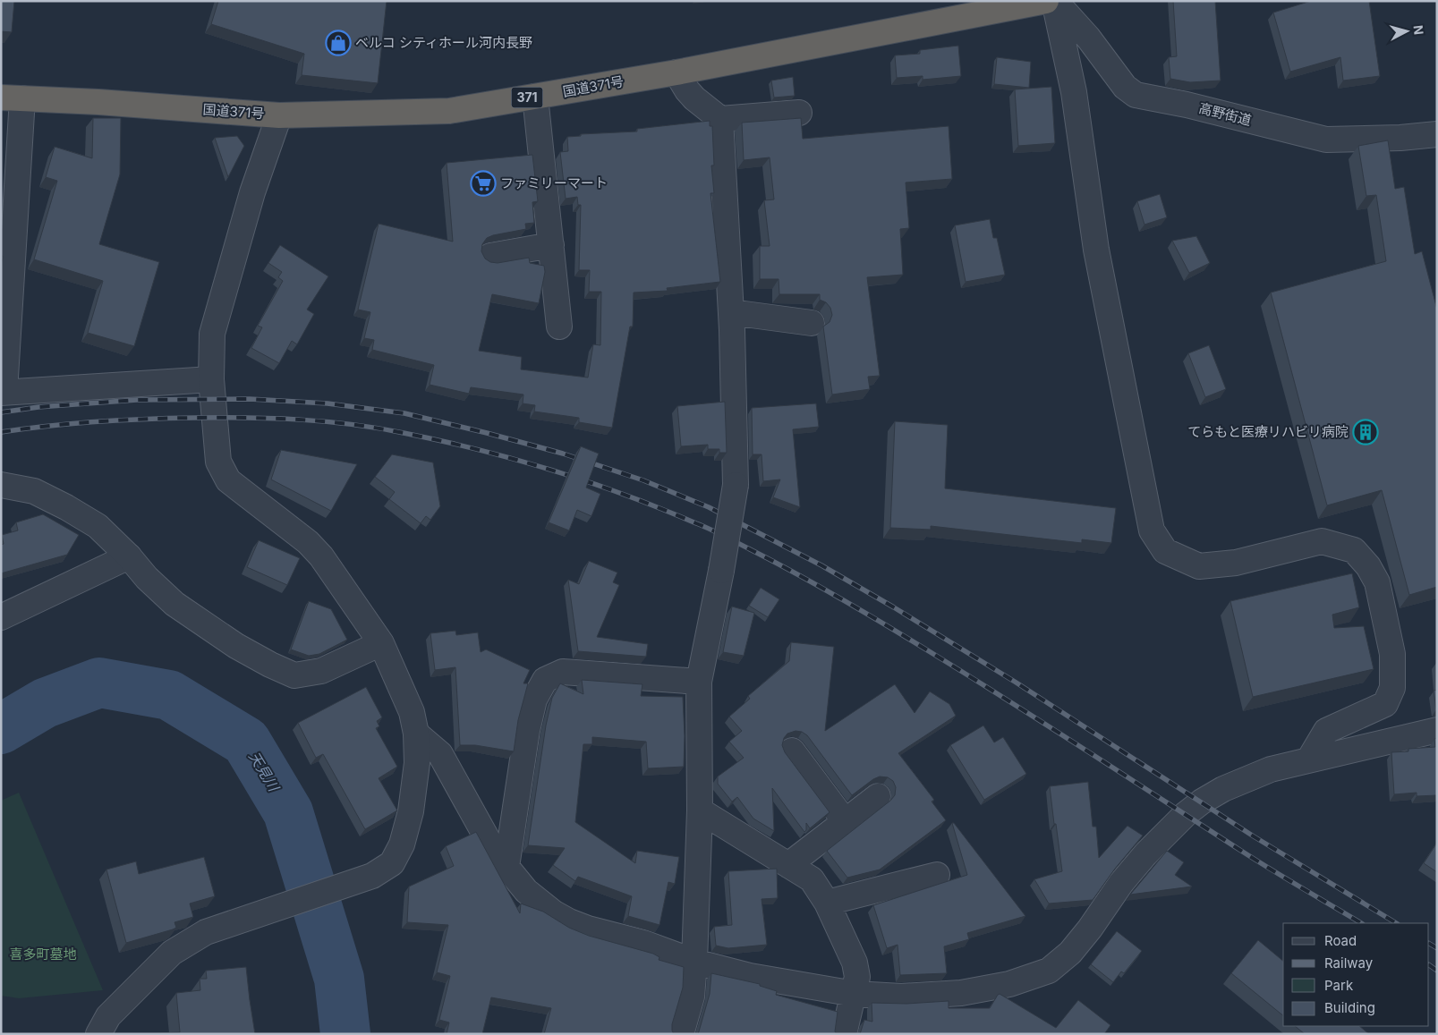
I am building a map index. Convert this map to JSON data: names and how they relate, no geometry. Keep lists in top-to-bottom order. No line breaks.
{"streets":{"highway":["国道371号","371"],"street":["高野街道"]},"water":["天見川"],"parks":["喜多町墓地"],"places":{"shop":["ベルコ シティホール河内長野"],"supermarket":["ファミリーマート"],"building":["てらもと医療リハビリ病院"]},"legend":["Road","Railway","Park","Building"],"north":"right"}
